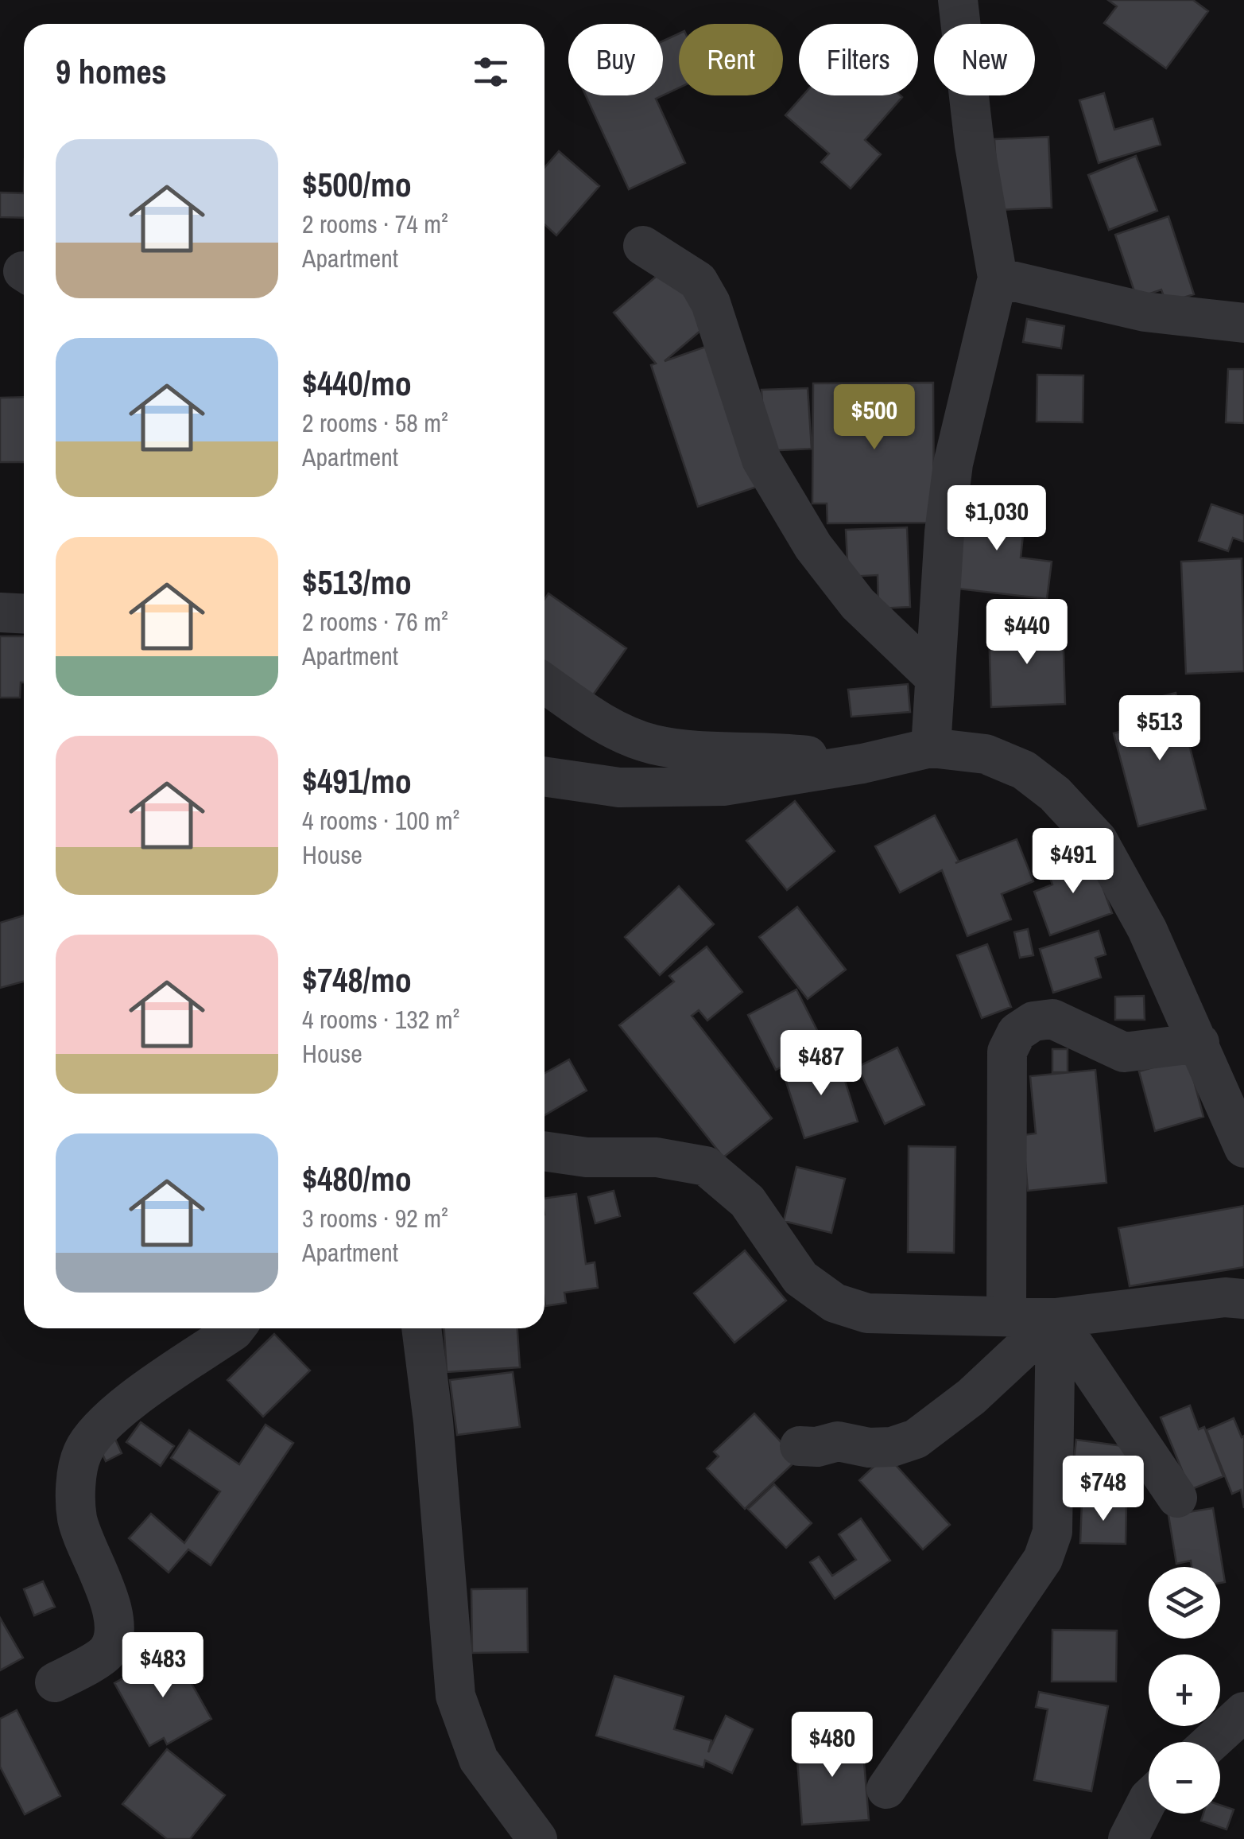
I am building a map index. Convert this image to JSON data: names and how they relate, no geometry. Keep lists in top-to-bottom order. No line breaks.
{"page":{"chip":["Buy","Rent","Filters","New"],"heading":"9 homes","list":[{"name":"$500/mo","note":"2 rooms · 74 m² · Apartment"},{"name":"$440/mo","note":"2 rooms · 58 m² · Apartment"},{"name":"$513/mo","note":"2 rooms · 76 m² · Apartment"},{"name":"$491/mo","note":"4 rooms · 100 m² · House"},{"name":"$748/mo","note":"4 rooms · 132 m² · House"},{"name":"$480/mo","note":"3 rooms · 92 m² · Apartment"}],"price":["$500","$1,030","$440","$513","$491","$487","$748","$483","$480"],"map_buttons":["+","−"]}}
